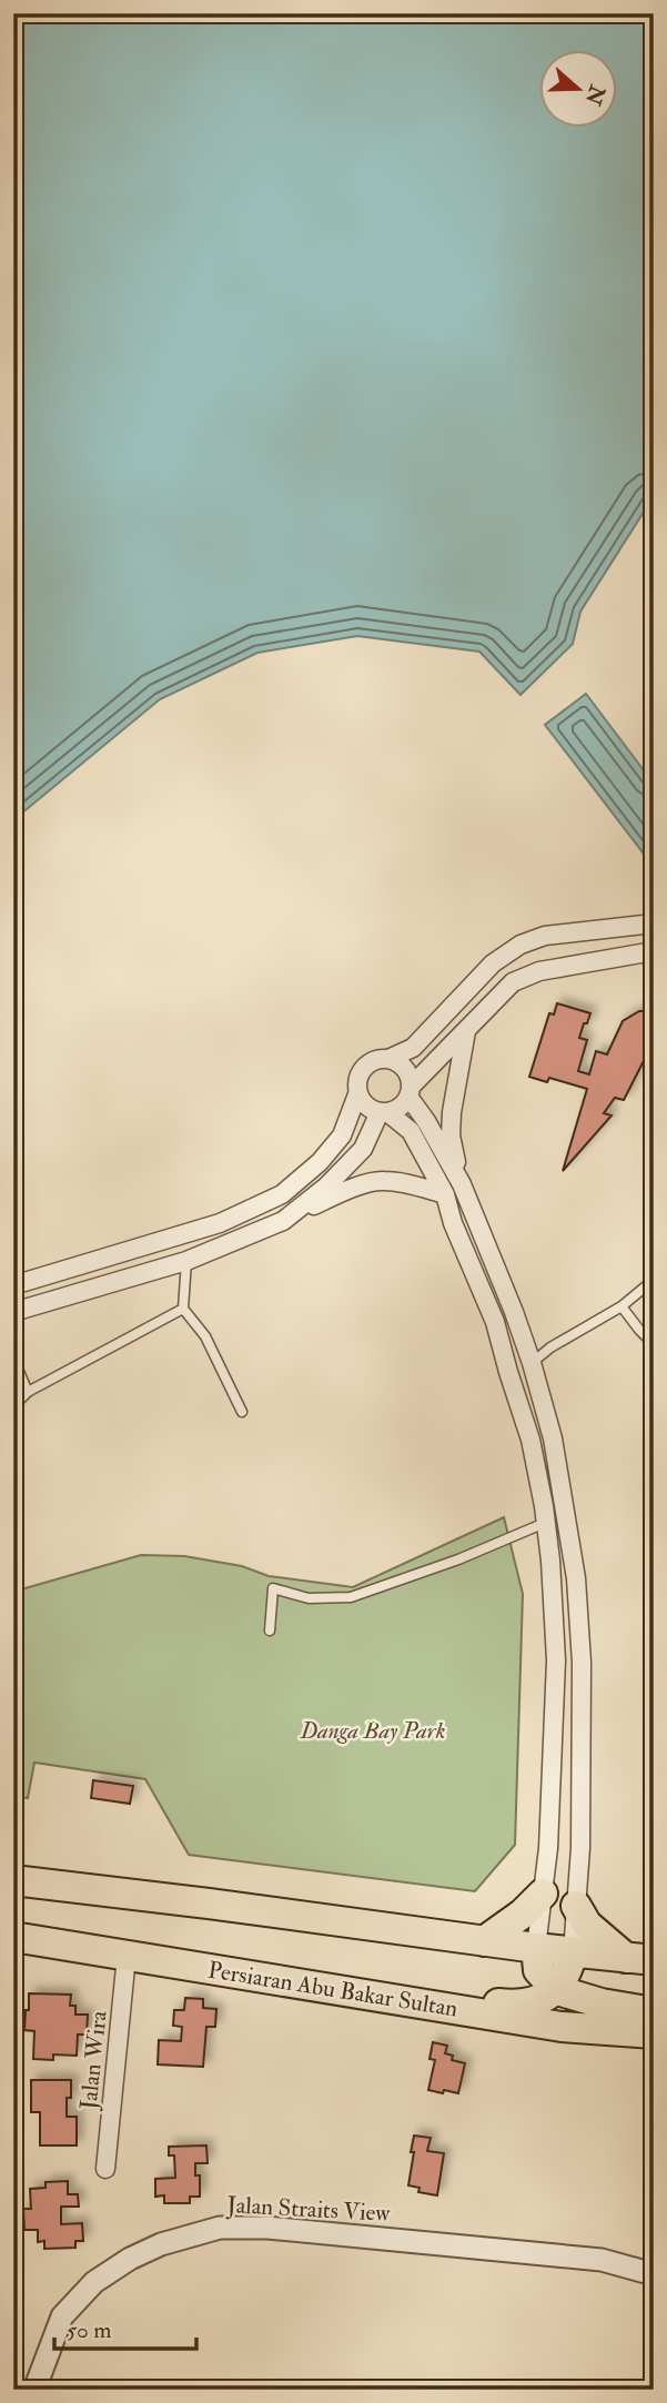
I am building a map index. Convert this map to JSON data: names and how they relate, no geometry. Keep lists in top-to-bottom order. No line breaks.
{"streets":{"highway":["Persiaran Abu Bakar Sultan"],"street":["Jalan Wira","Jalan Straits View"]},"crossings":[["Persiaran Abu Bakar Sultan","Jalan Wira"]],"parks":["Danga Bay Park"],"scale_bar":"50 m","north":"right"}
